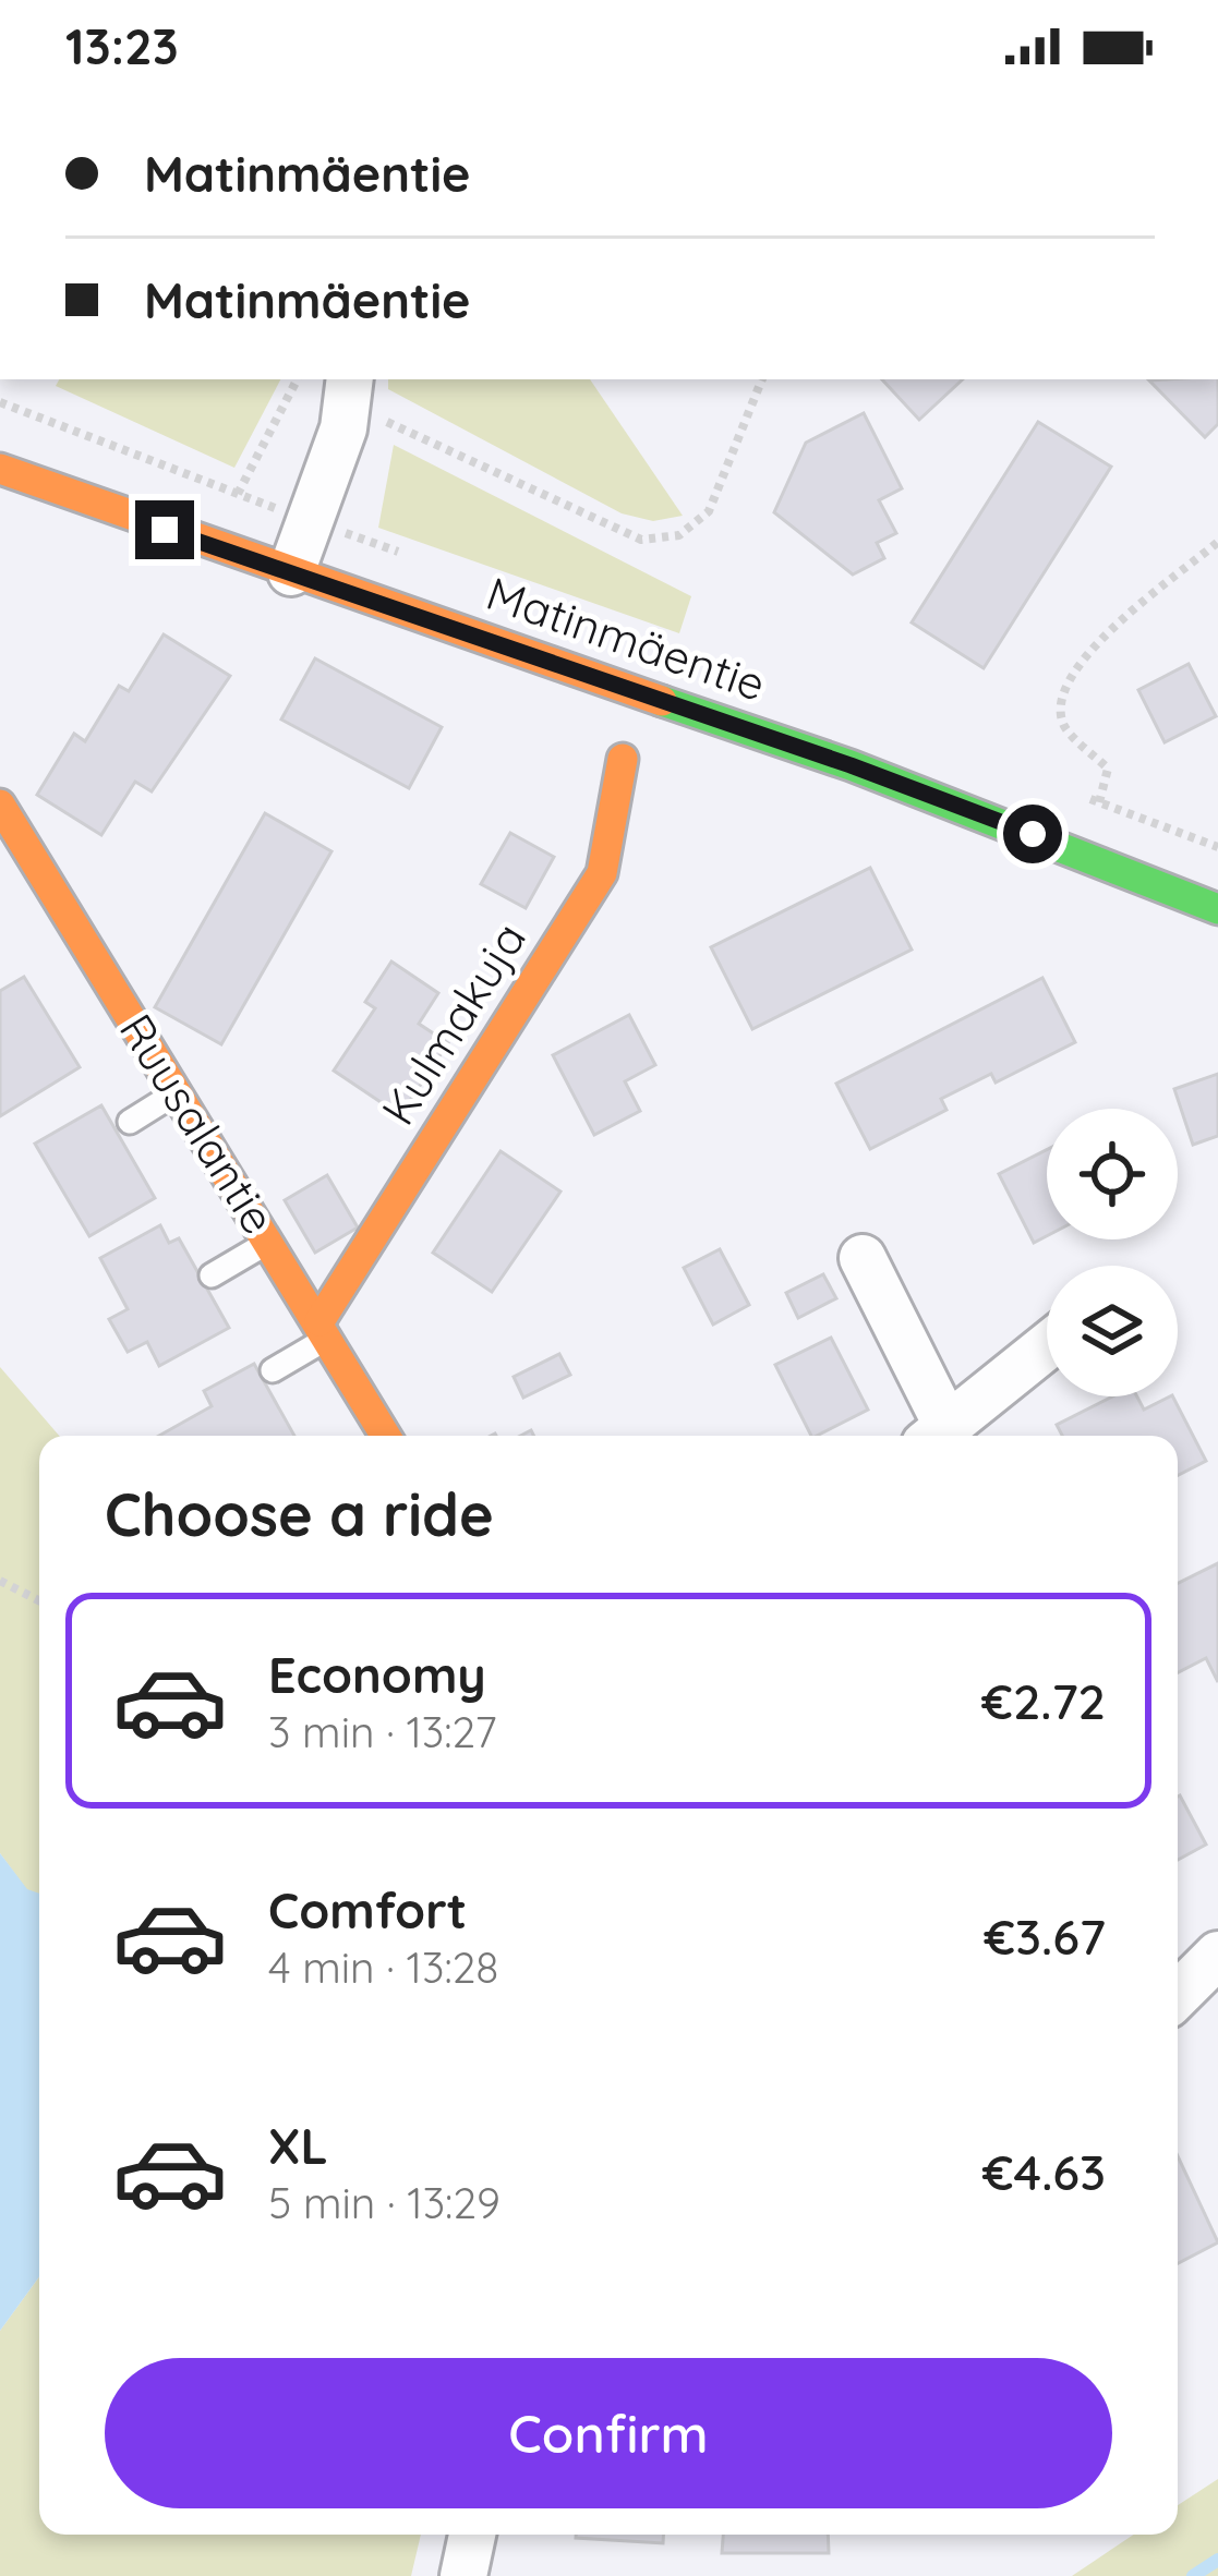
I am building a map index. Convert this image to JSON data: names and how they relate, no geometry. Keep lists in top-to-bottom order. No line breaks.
{"streets":{"street":["Matinmäentie","Kulmakuja","Ruusalantie"]},"crossings":[["Kulmakuja","Ruusalantie"]],"page":{"status":"13:23","banner":["Matinmäentie","Matinmäentie"],"heading":"Choose a ride","list":[{"name":"Economy","note":"3 min · 13:27","value":"€2.72"},{"name":"Comfort","note":"4 min · 13:28","value":"€3.67"},{"name":"XL","note":"5 min · 13:29","value":"€4.63"}],"buttons":"Confirm"}}
